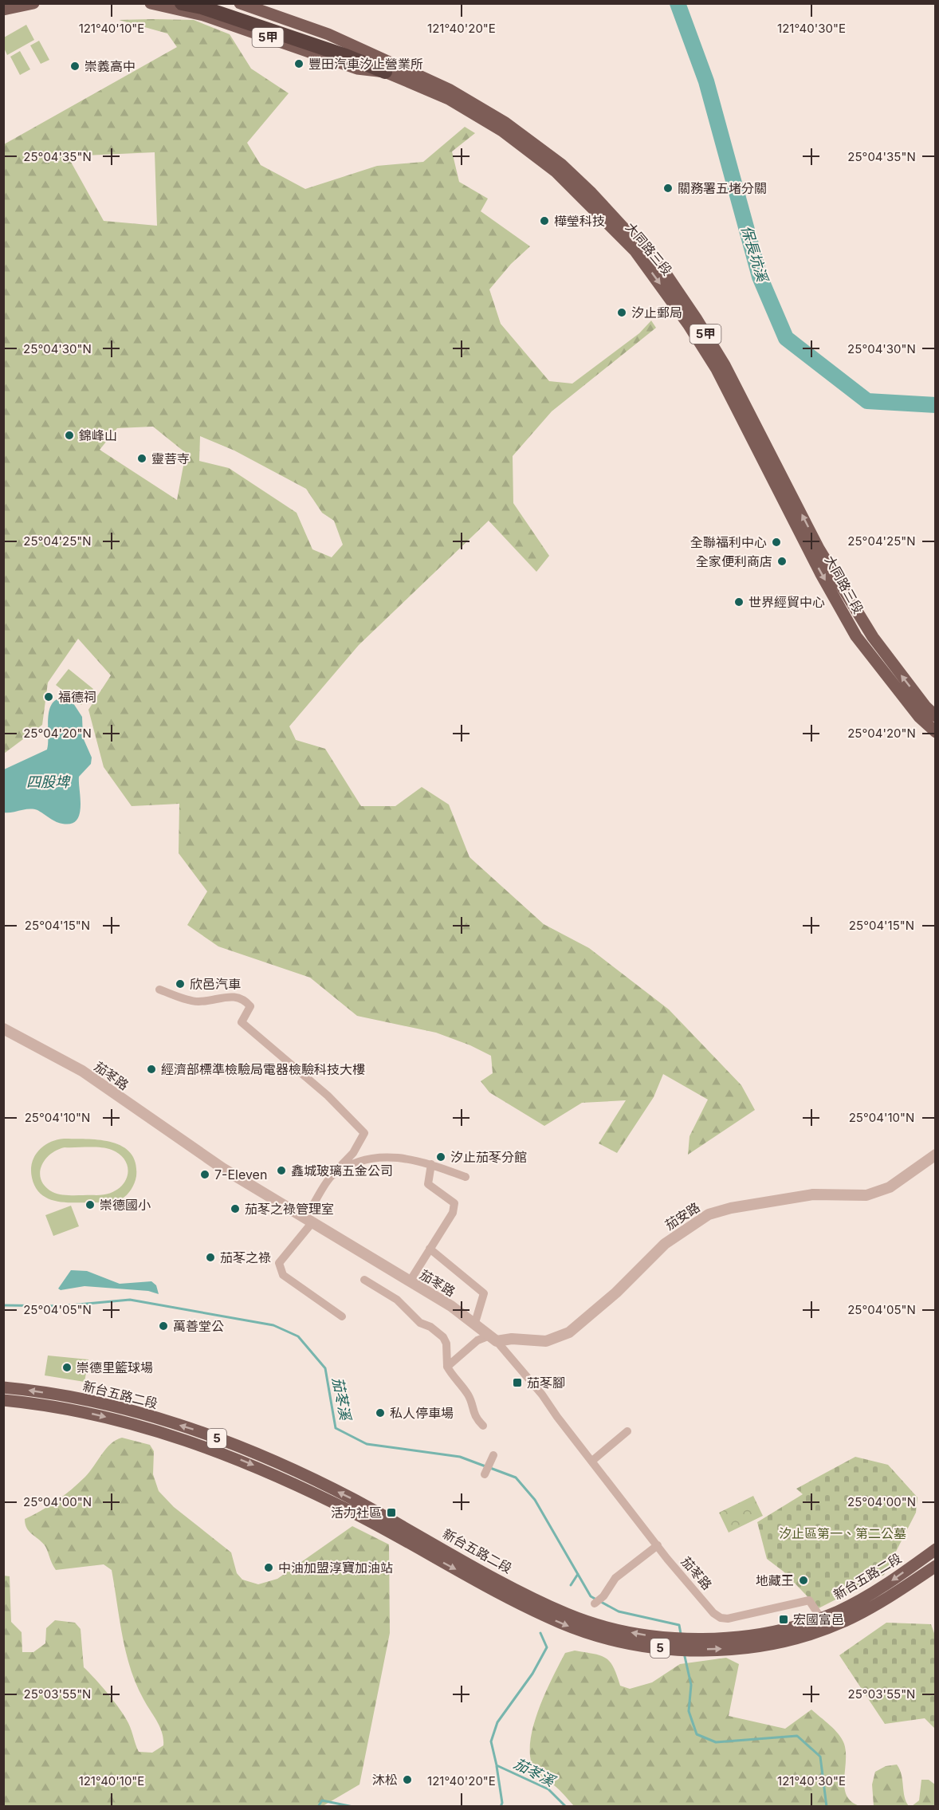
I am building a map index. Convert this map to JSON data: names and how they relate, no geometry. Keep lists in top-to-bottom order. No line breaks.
{"streets":{"main road":["5甲","大同路三段","新台五路二段","5"],"street":["茄苳路","茄安路"]},"crossings":[["茄苳路","茄安路"],["茄苳路","新台五路二段"]],"water":["保長坑溪","四股埤","茄苳溪"],"parks":["汐止區第一、第二公墓"],"places":{"other":["豐田汽車汐止營業所","崇義高中","關務署五堵分關","樺瑩科技","汐止郵局","錦峰山","靈菩寺","全聯福利中心","全家便利商店","世界經貿中心","福德祠","欣邑汽車","經濟部標準檢驗局電器檢驗科技大樓","汐止茄苳分館","鑫城玻璃五金公司","7-Eleven","崇德國小","茄苳之祿管理室","茄苳之祿","萬善堂公","崇德里籃球場","私人停車場","中油加盟淳寶加油站","地藏王","沐松"],"transit":["茄苳腳","活力社區","宏國富邑"]},"coordinates":["121°40'10\"E","121°40'20\"E","121°40'30\"E","25°04'35\"N","25°04'30\"N","25°04'25\"N","25°04'20\"N","25°04'15\"N","25°04'10\"N","25°04'05\"N","25°04'00\"N","25°03'55\"N"]}
